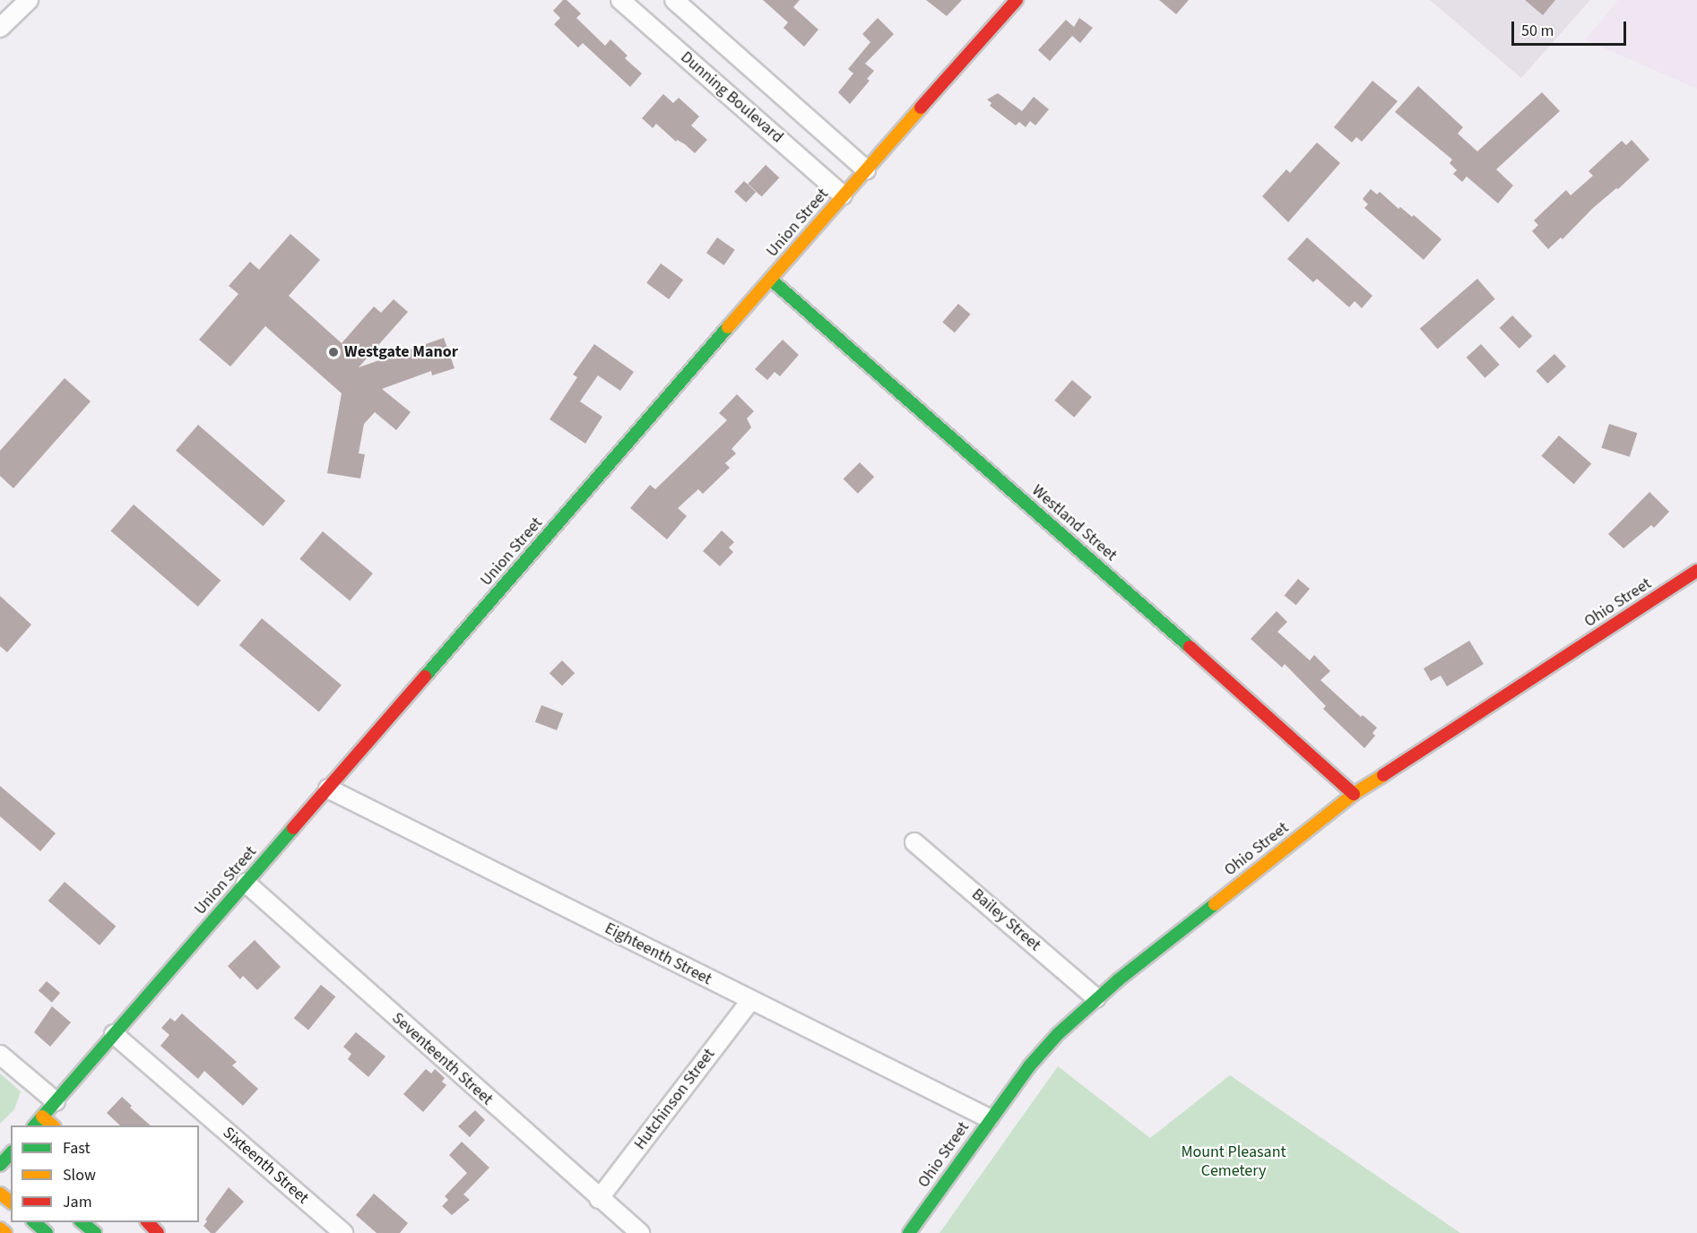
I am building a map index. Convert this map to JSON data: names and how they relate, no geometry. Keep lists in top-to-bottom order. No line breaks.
{"streets":{"main road":["Union Street","Westland Street","Ohio Street"],"street":["Dunning Boulevard","Bailey Street","Eighteenth Street","Seventeenth Street","Hutchinson Street","Sixteenth Street"]},"crossings":[["Dunning Boulevard","Union Street"],["Union Street","Westland Street"],["Union Street","Eighteenth Street"],["Union Street","Seventeenth Street"],["Union Street","Sixteenth Street"],["Westland Street","Ohio Street"],["Ohio Street","Bailey Street"],["Ohio Street","Eighteenth Street"],["Eighteenth Street","Hutchinson Street"],["Seventeenth Street","Hutchinson Street"]],"parks":["Mount Pleasant Cemetery"],"places":["Westgate Manor"],"legend":["Fast","Slow","Jam"],"scale_bar":"50 m"}
